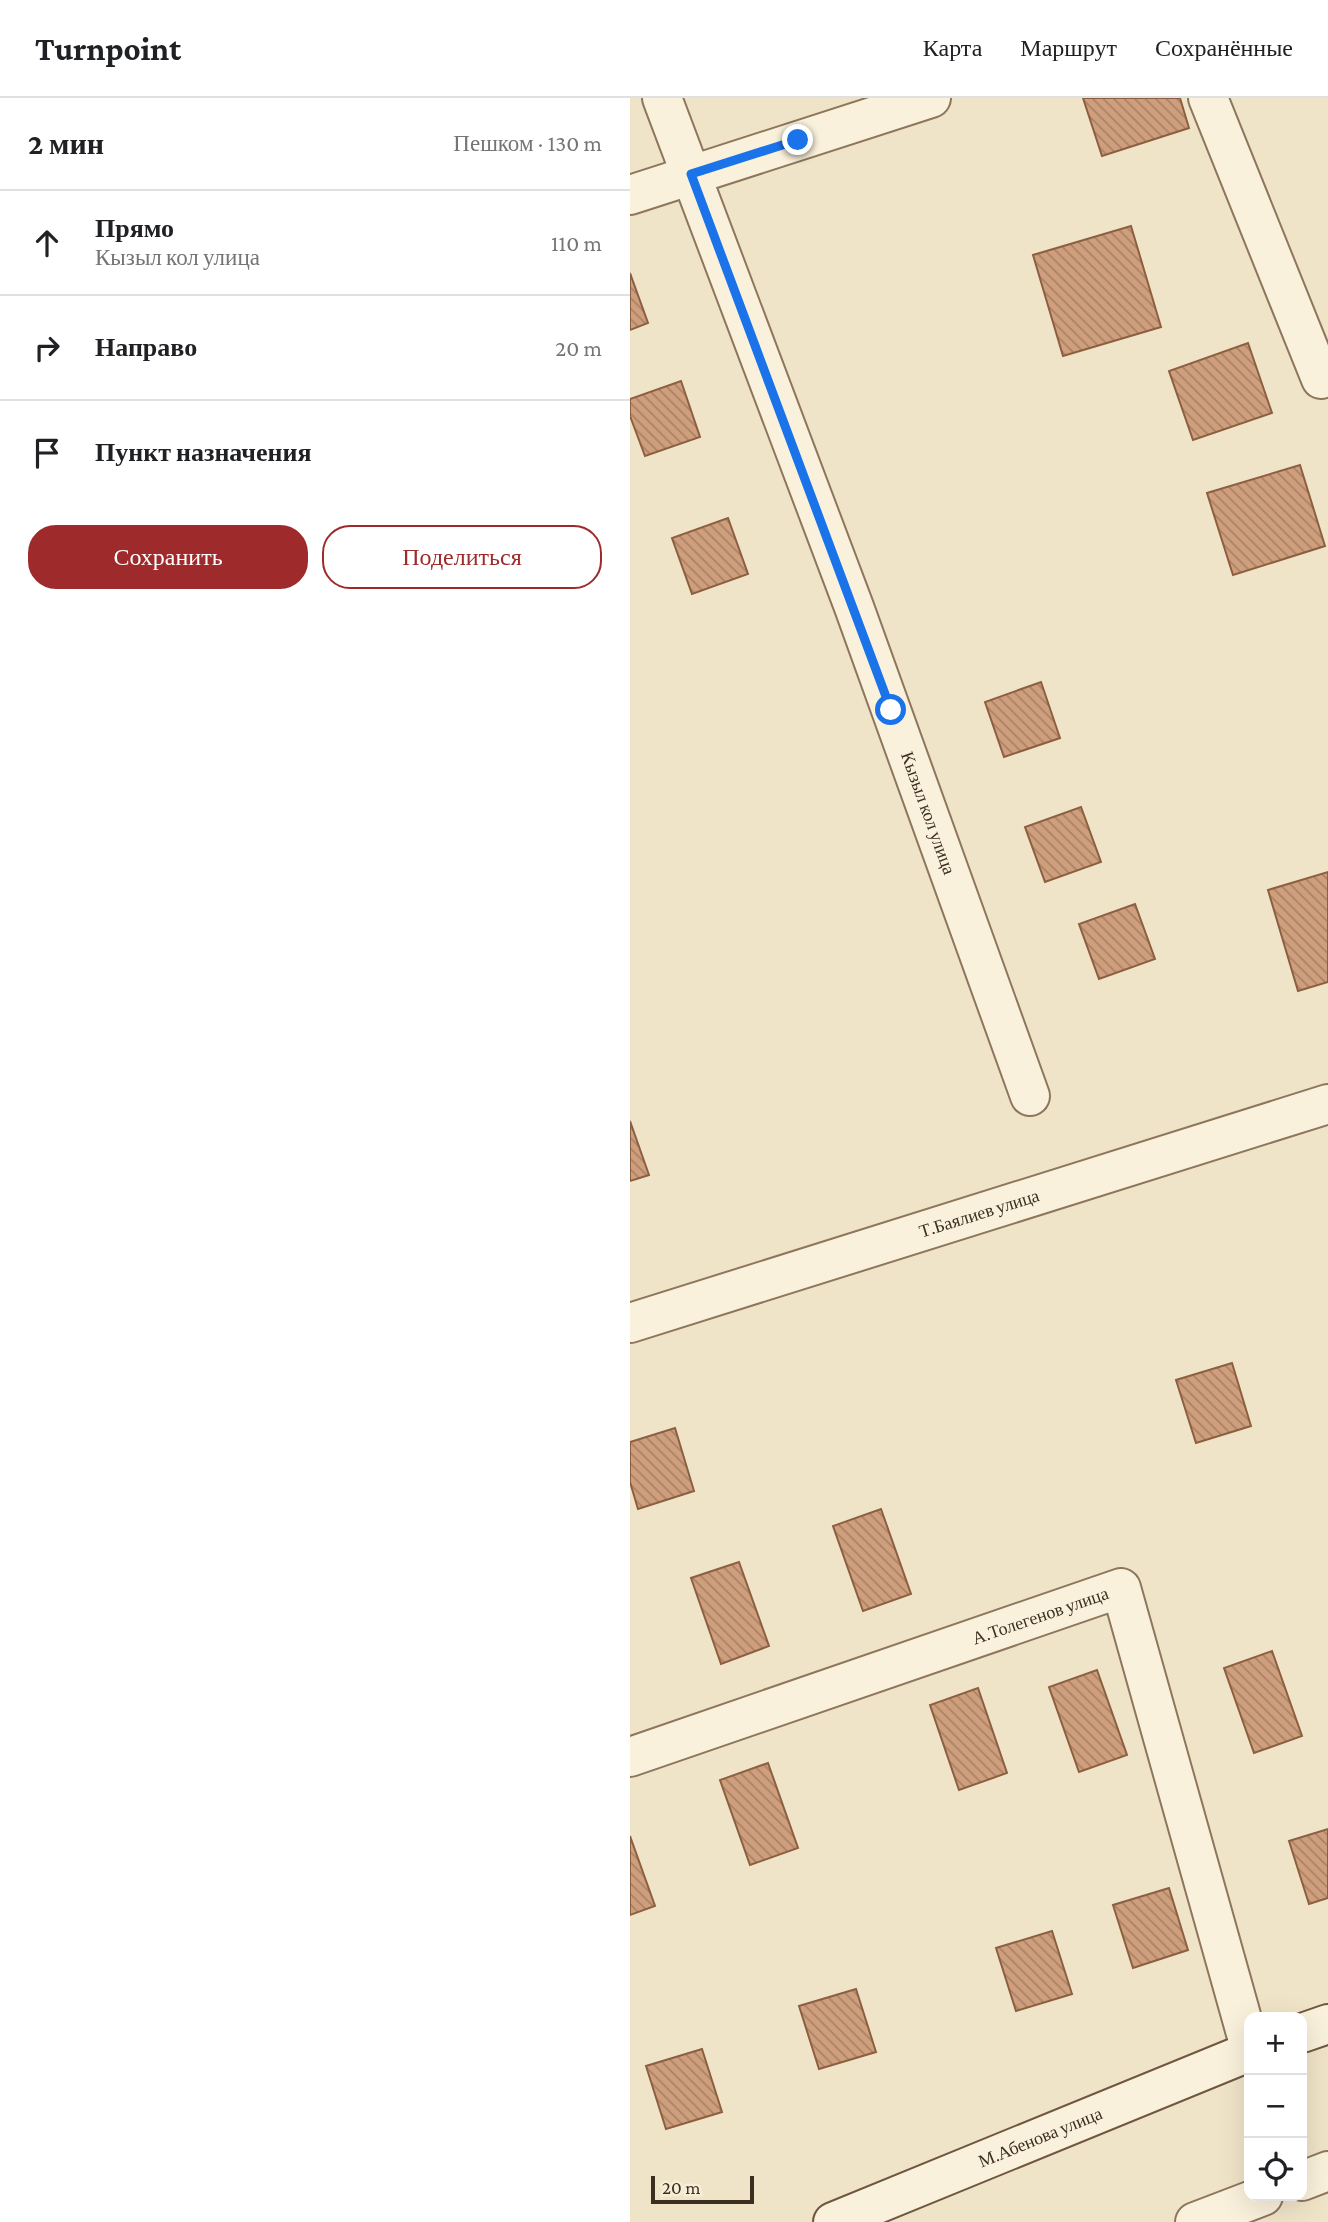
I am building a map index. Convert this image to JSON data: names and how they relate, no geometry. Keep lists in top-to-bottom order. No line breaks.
{"streets":{"street":["Кызыл кол улица","Т.Баялиев улица","А.Толегенов улица","М.Абенова улица"]},"scale_bar":"20 m","page":{"header":"Turnpoint","nav":["Карта","Маршрут","Сохранённые"],"heading":["2 мин","Пешком · 130 m"],"list":[["Прямо","Кызыл кол улица","110 m"],["Направо","20 m"],"Пункт назначения"],"buttons":["Сохранить","Поделиться"],"map_buttons":["+","−"],"scale":"20 m"}}
